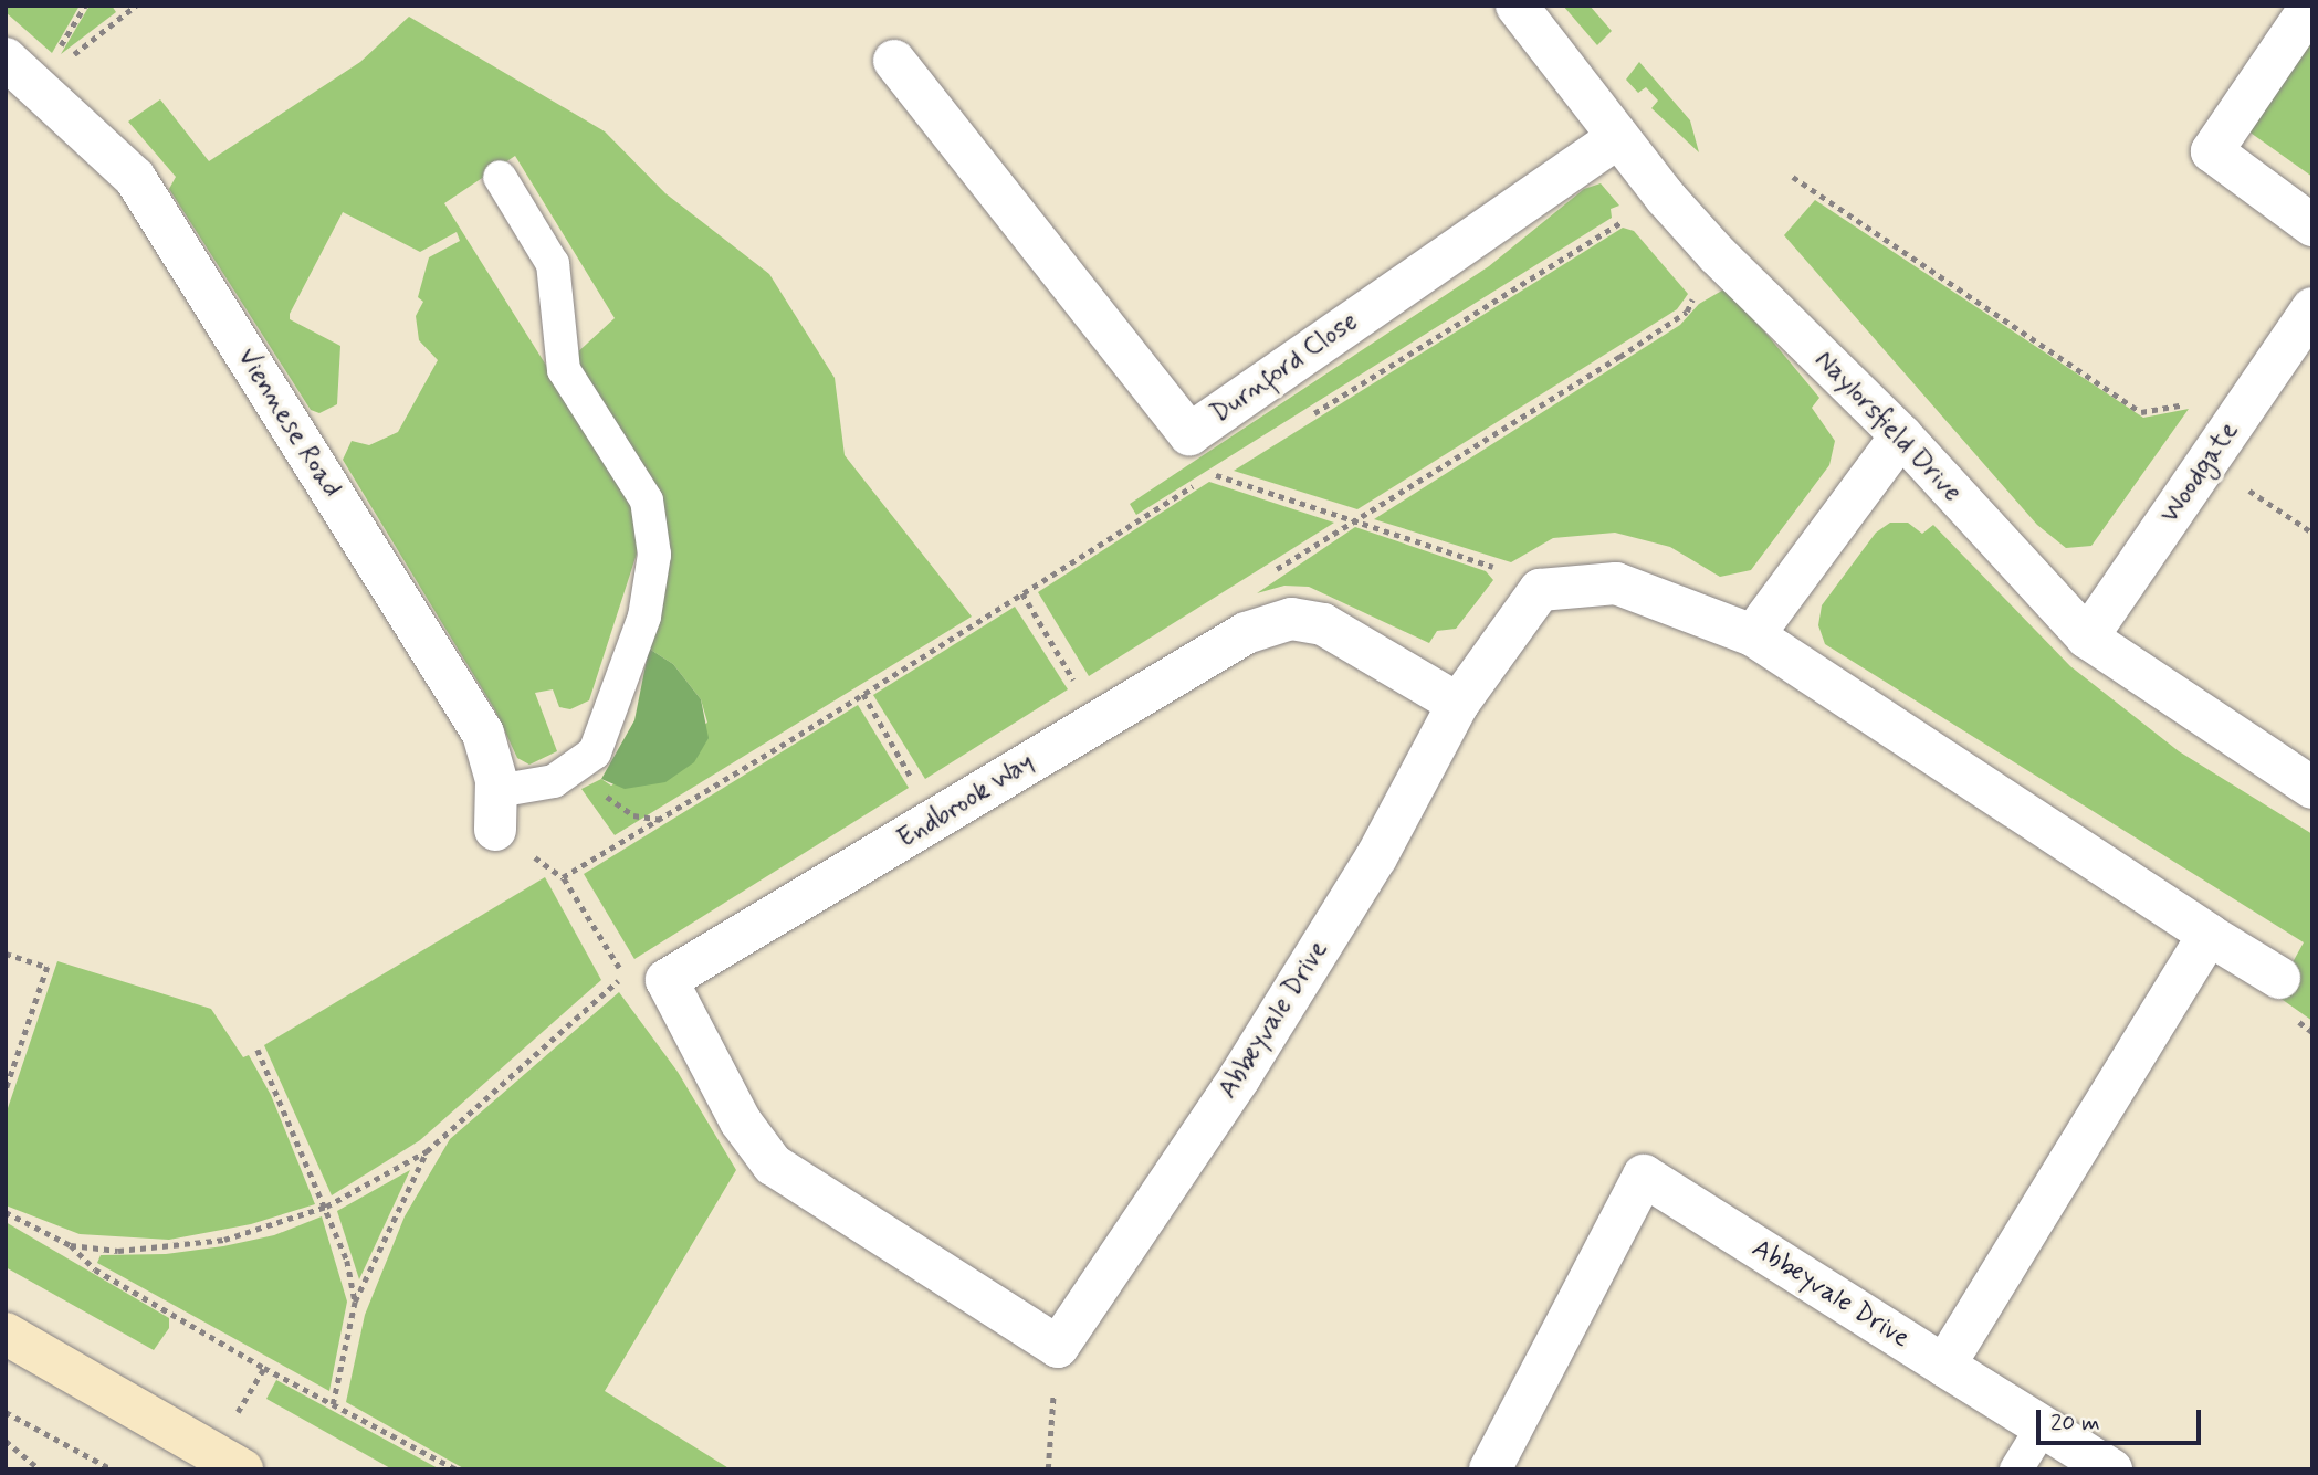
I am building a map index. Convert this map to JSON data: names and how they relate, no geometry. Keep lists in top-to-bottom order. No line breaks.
{"streets":{"street":["Durnford Close","Viennese Road","Naylorsfield Drive","Woodgate","Endbrook Way","Abbeyvale Drive"]},"crossings":[["Durnford Close","Naylorsfield Drive"],["Naylorsfield Drive","Woodgate"],["Endbrook Way","Abbeyvale Drive"]],"scale_bar":"20 m"}
